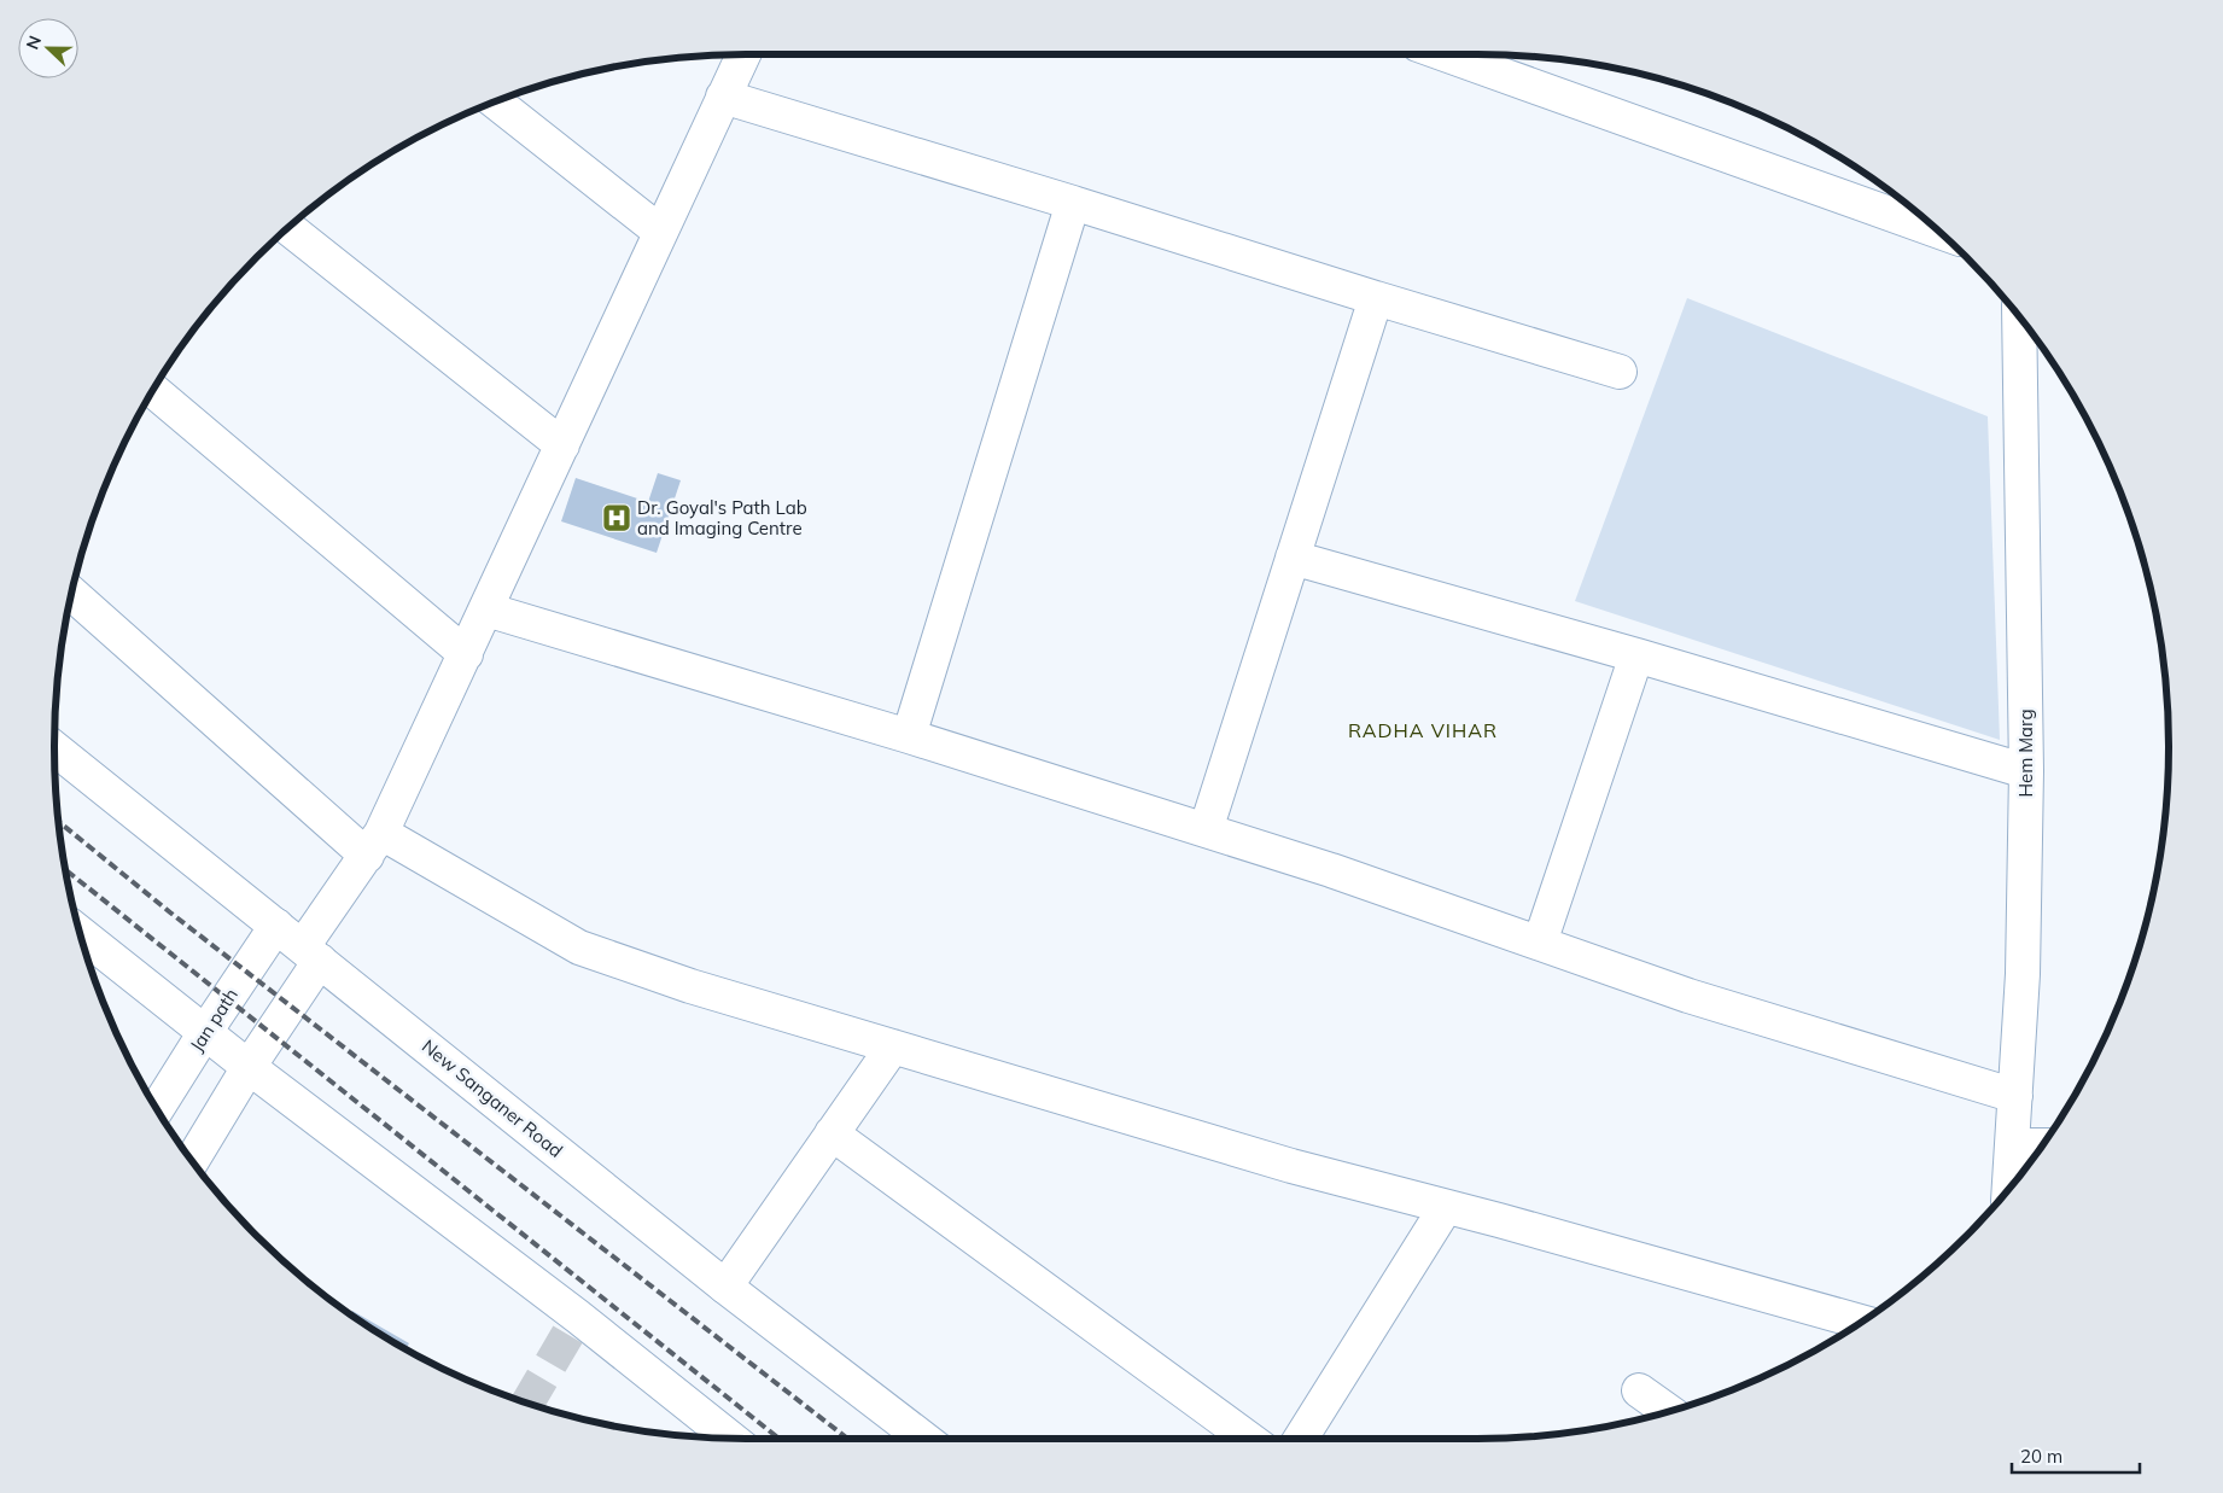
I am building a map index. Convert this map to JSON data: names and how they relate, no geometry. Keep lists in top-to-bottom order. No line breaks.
{"streets":{"street":["Hem Marg","Jan path","New Sanganer Road"]},"crossings":[["Jan path","New Sanganer Road"]],"districts":["RADHA VIHAR"],"places":{"hospital":["Dr. Goyal's Path Lab and Imaging Centre"]},"scale_bar":"20 m","north":"left"}
